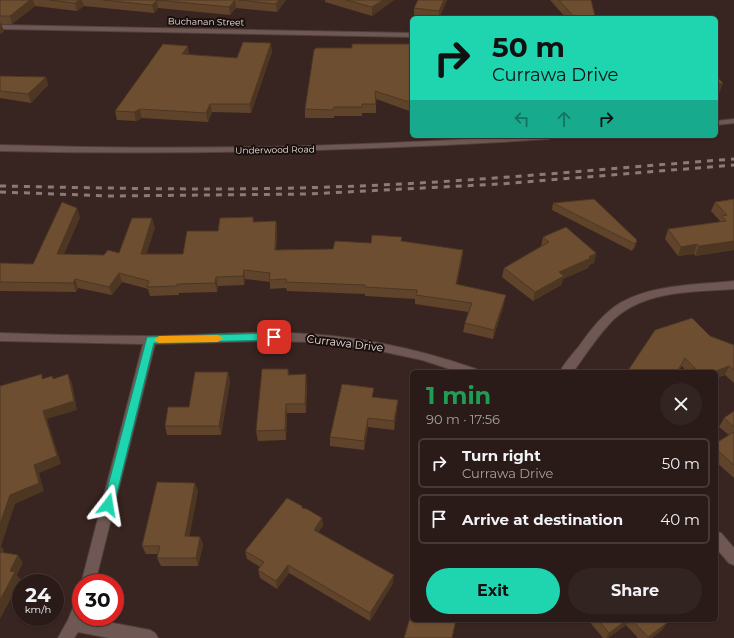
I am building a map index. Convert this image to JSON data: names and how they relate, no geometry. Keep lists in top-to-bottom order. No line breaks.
{"streets":{"street":["Buchanan Street","Underwood Road","Currawa Drive"]},"page":{"turn":["50 m","Currawa Drive"],"heading":["1 min","90 m · 17:56"],"list":[{"name":"Turn right","note":"Currawa Drive","value":"50 m"},{"name":"Arrive at destination","value":"40 m"}],"buttons":["Exit","Share"],"speed":"24 km/h","limit":"30"}}
